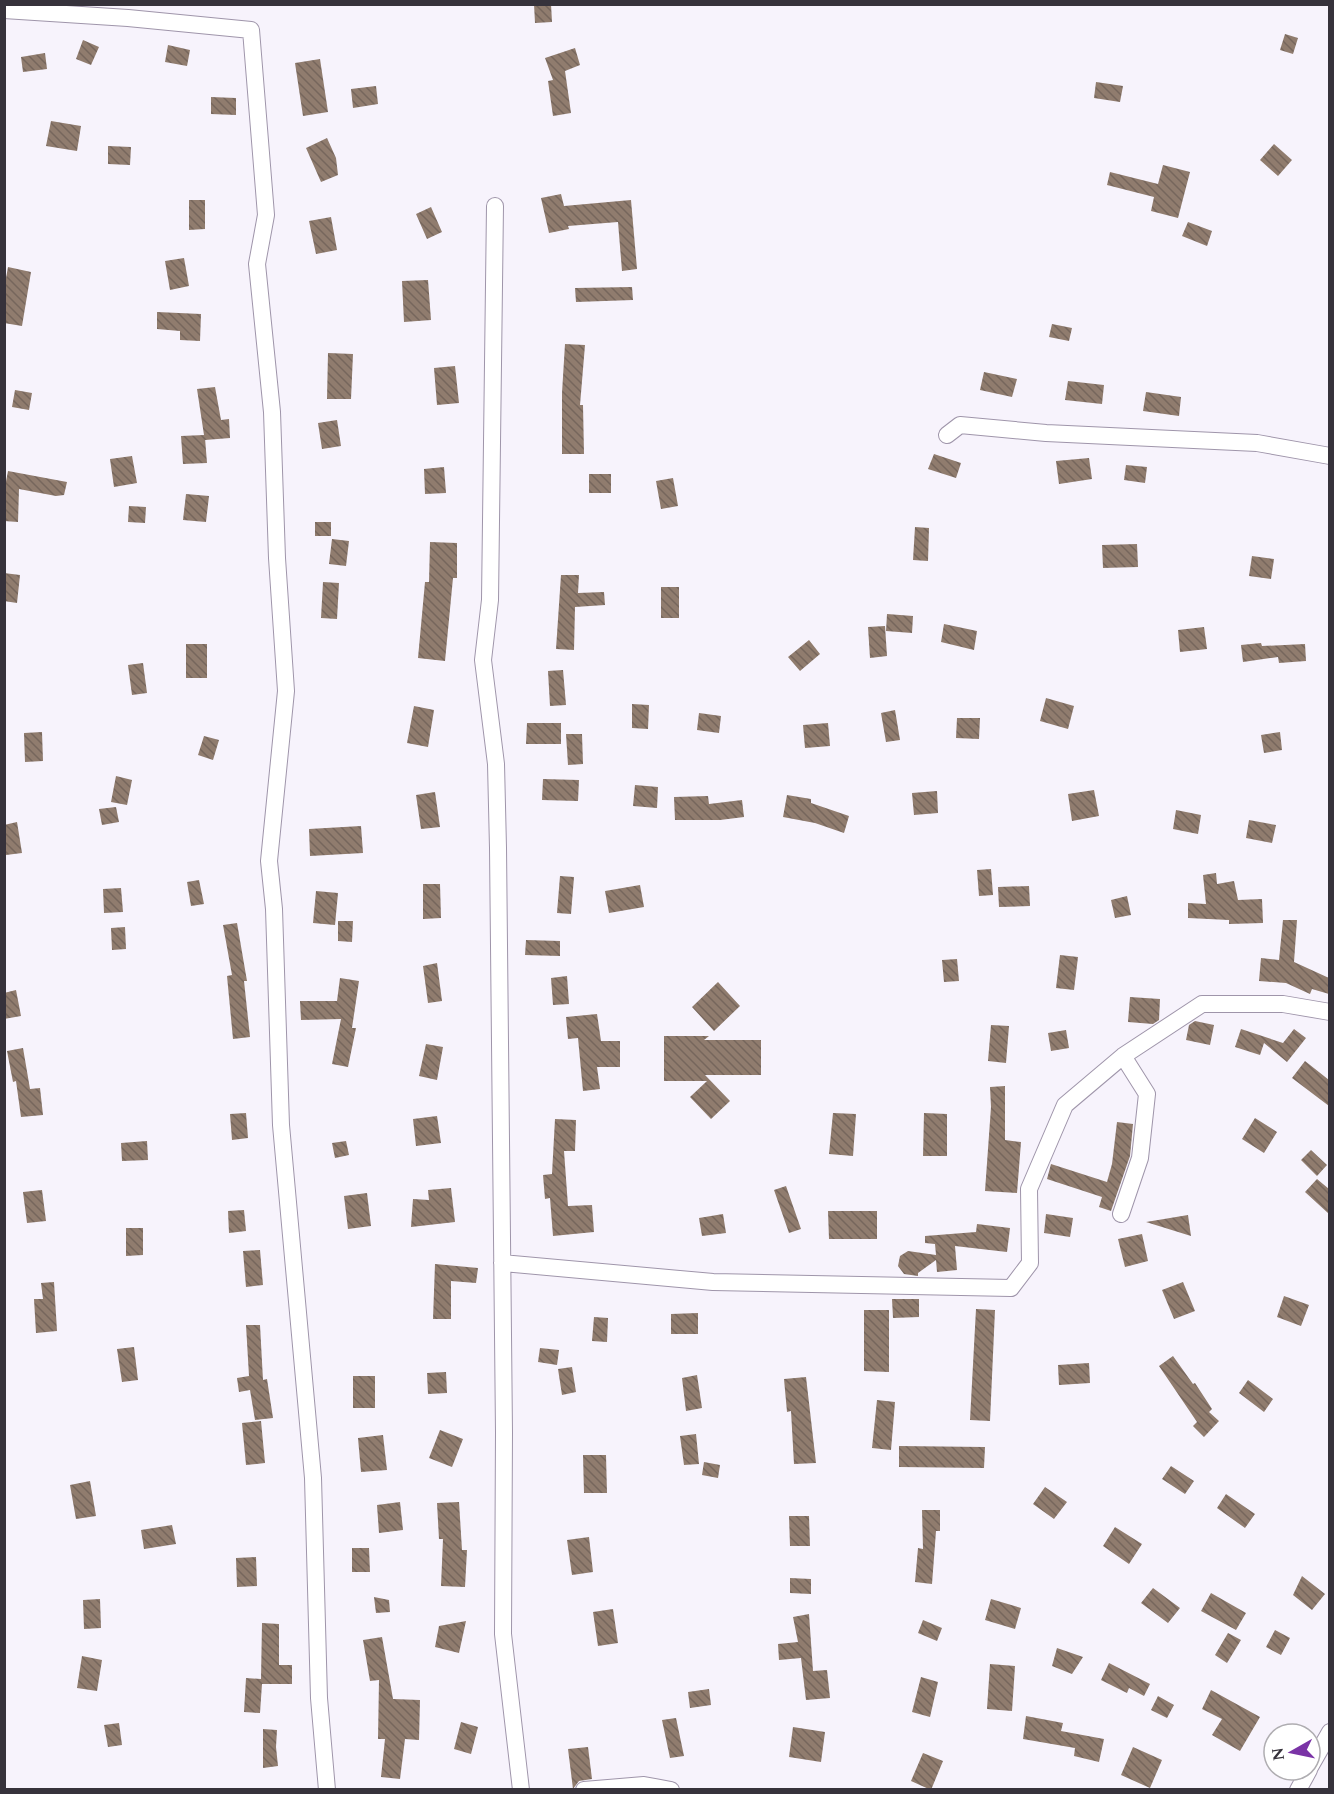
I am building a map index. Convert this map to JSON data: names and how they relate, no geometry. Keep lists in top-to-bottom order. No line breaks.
{"north":"left"}
